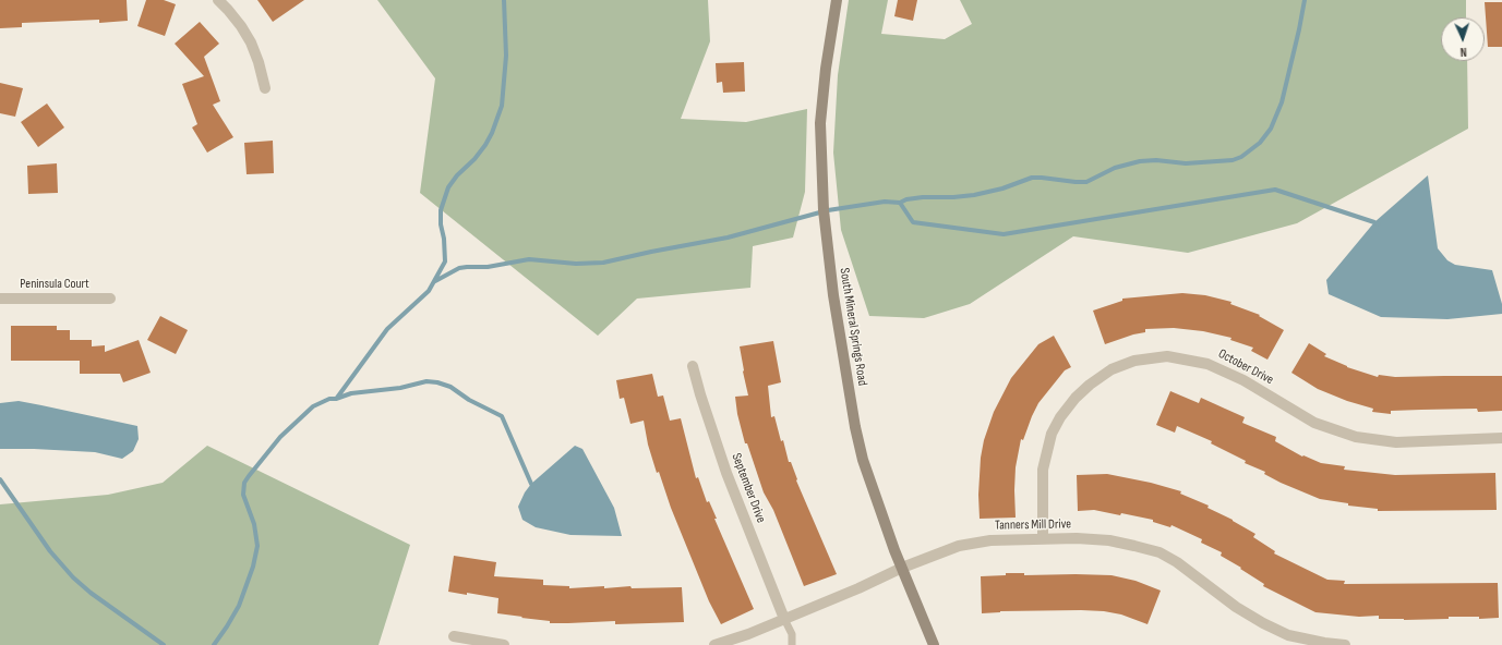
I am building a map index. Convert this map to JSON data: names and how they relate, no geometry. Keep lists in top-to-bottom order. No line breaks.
{"streets":{"street":["Peninsula Court","South Mineral Springs Road","October Drive","September Drive","Tanners Mill Drive"]},"crossings":[["South Mineral Springs Road","Tanners Mill Drive"],["October Drive","Tanners Mill Drive"],["September Drive","Tanners Mill Drive"]],"north":"bottom"}
